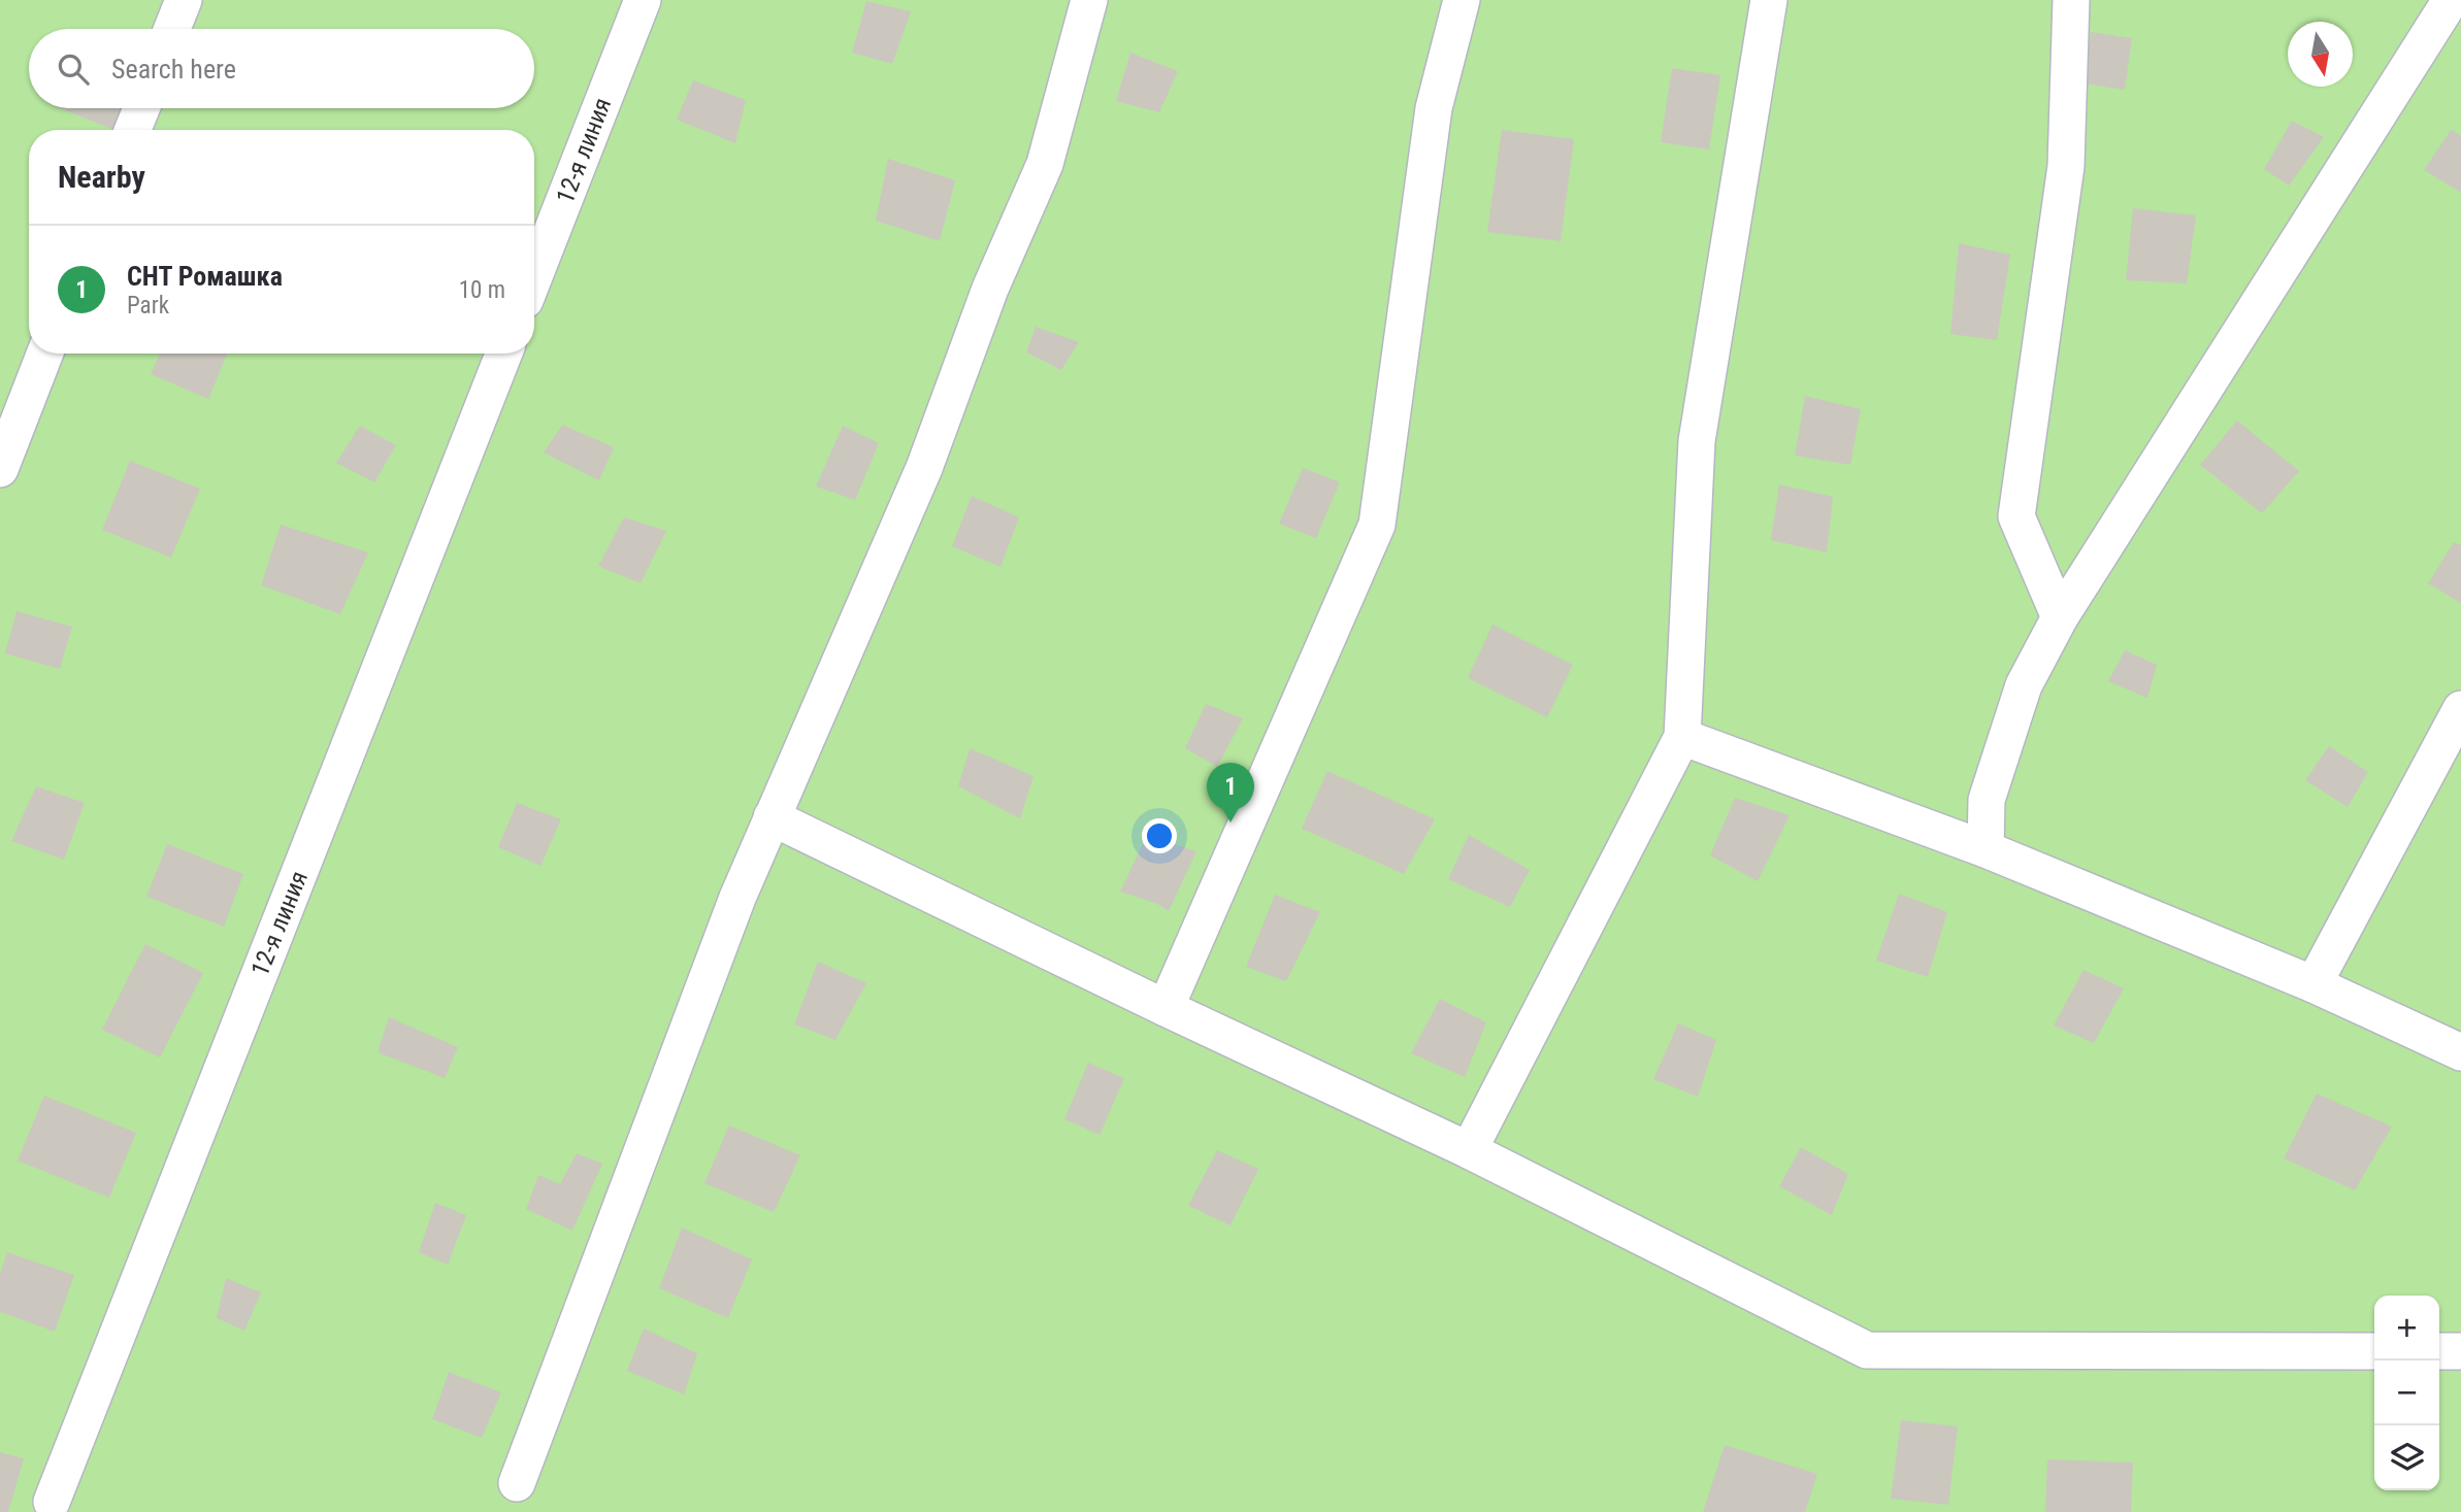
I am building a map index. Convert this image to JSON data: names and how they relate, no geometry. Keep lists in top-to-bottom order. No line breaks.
{"streets":{"street":["12-я линия"]},"north":"bottom","page":{"search":"Search here","heading":"Nearby","list":[{"mark":"1","name":"СНТ Ромашка","note":"Park","value":"10 m"}],"pins":"1","map_buttons":["+","−"]}}
